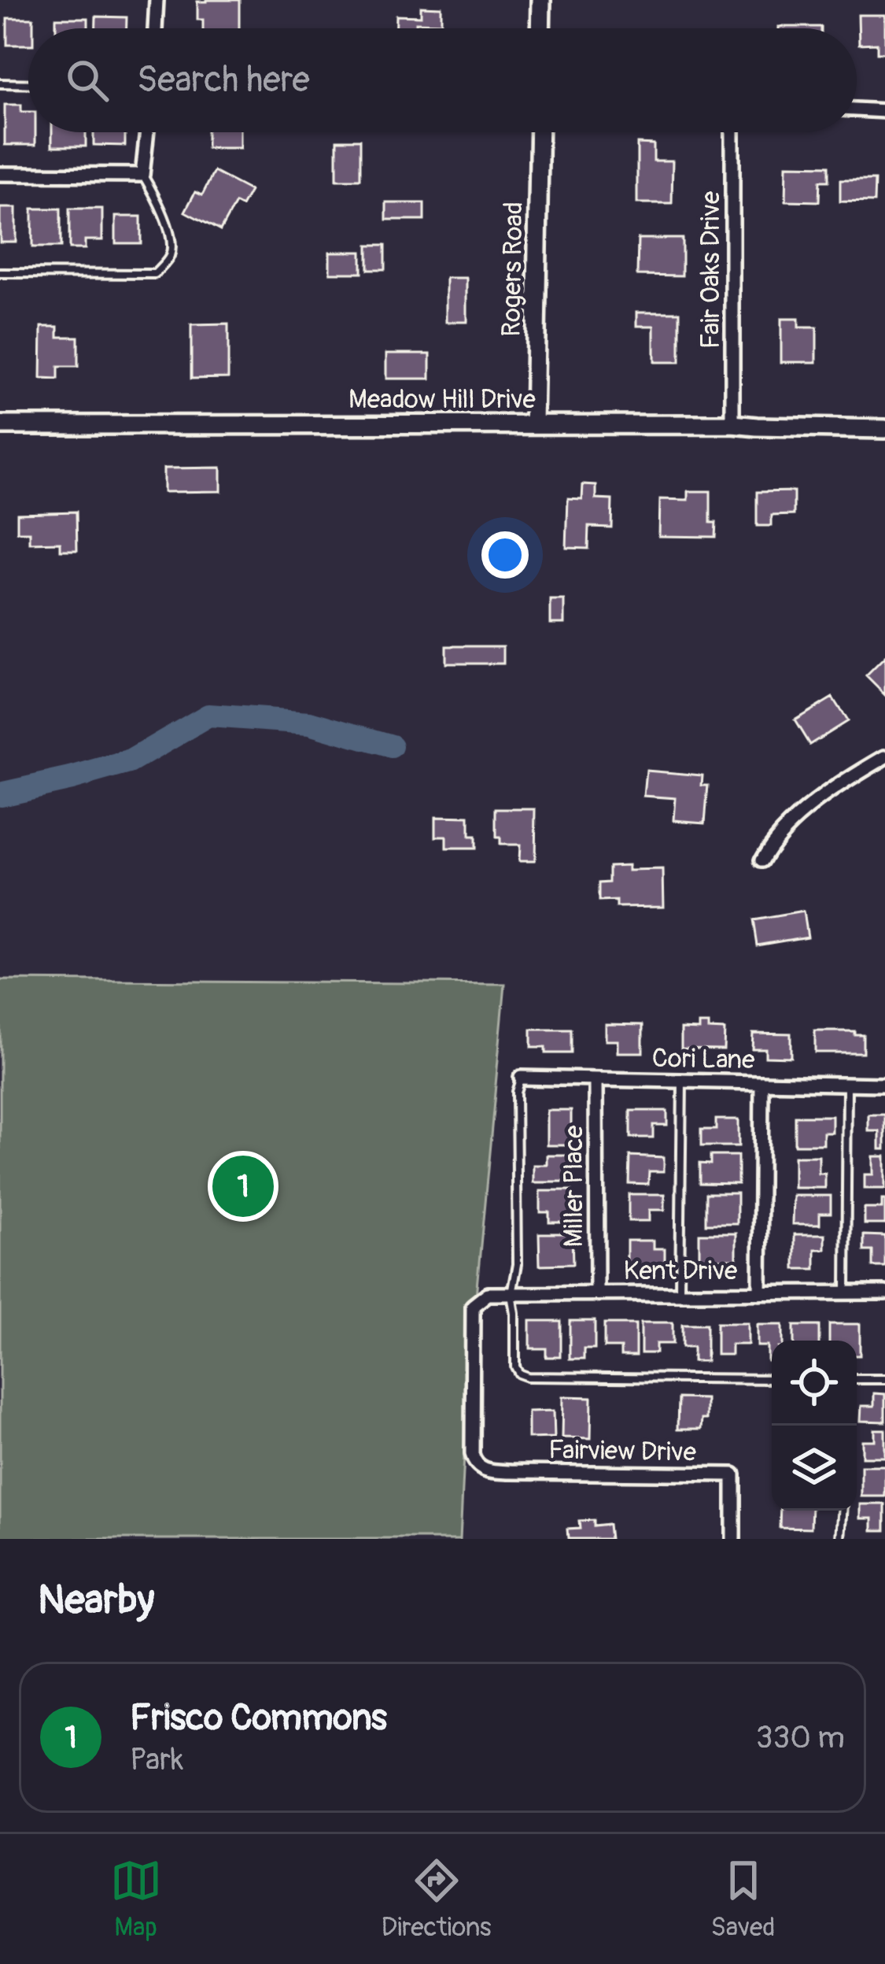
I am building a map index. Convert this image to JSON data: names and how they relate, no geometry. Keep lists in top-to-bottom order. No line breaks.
{"streets":{"street":["Rogers Road","Fair Oaks Drive","Meadow Hill Drive","Cori Lane","Miller Place","Kent Drive","Fairview Drive"]},"crossings":[["Rogers Road","Meadow Hill Drive"],["Fair Oaks Drive","Meadow Hill Drive"],["Cori Lane","Miller Place"],["Miller Place","Kent Drive"],["Kent Drive","Fairview Drive"]],"page":{"search":"Search here","pins":"1","heading":"Nearby","list":[{"mark":"1","name":"Frisco Commons","note":"Park","value":"330 m"}],"nav":["Map","Directions","Saved"]}}
